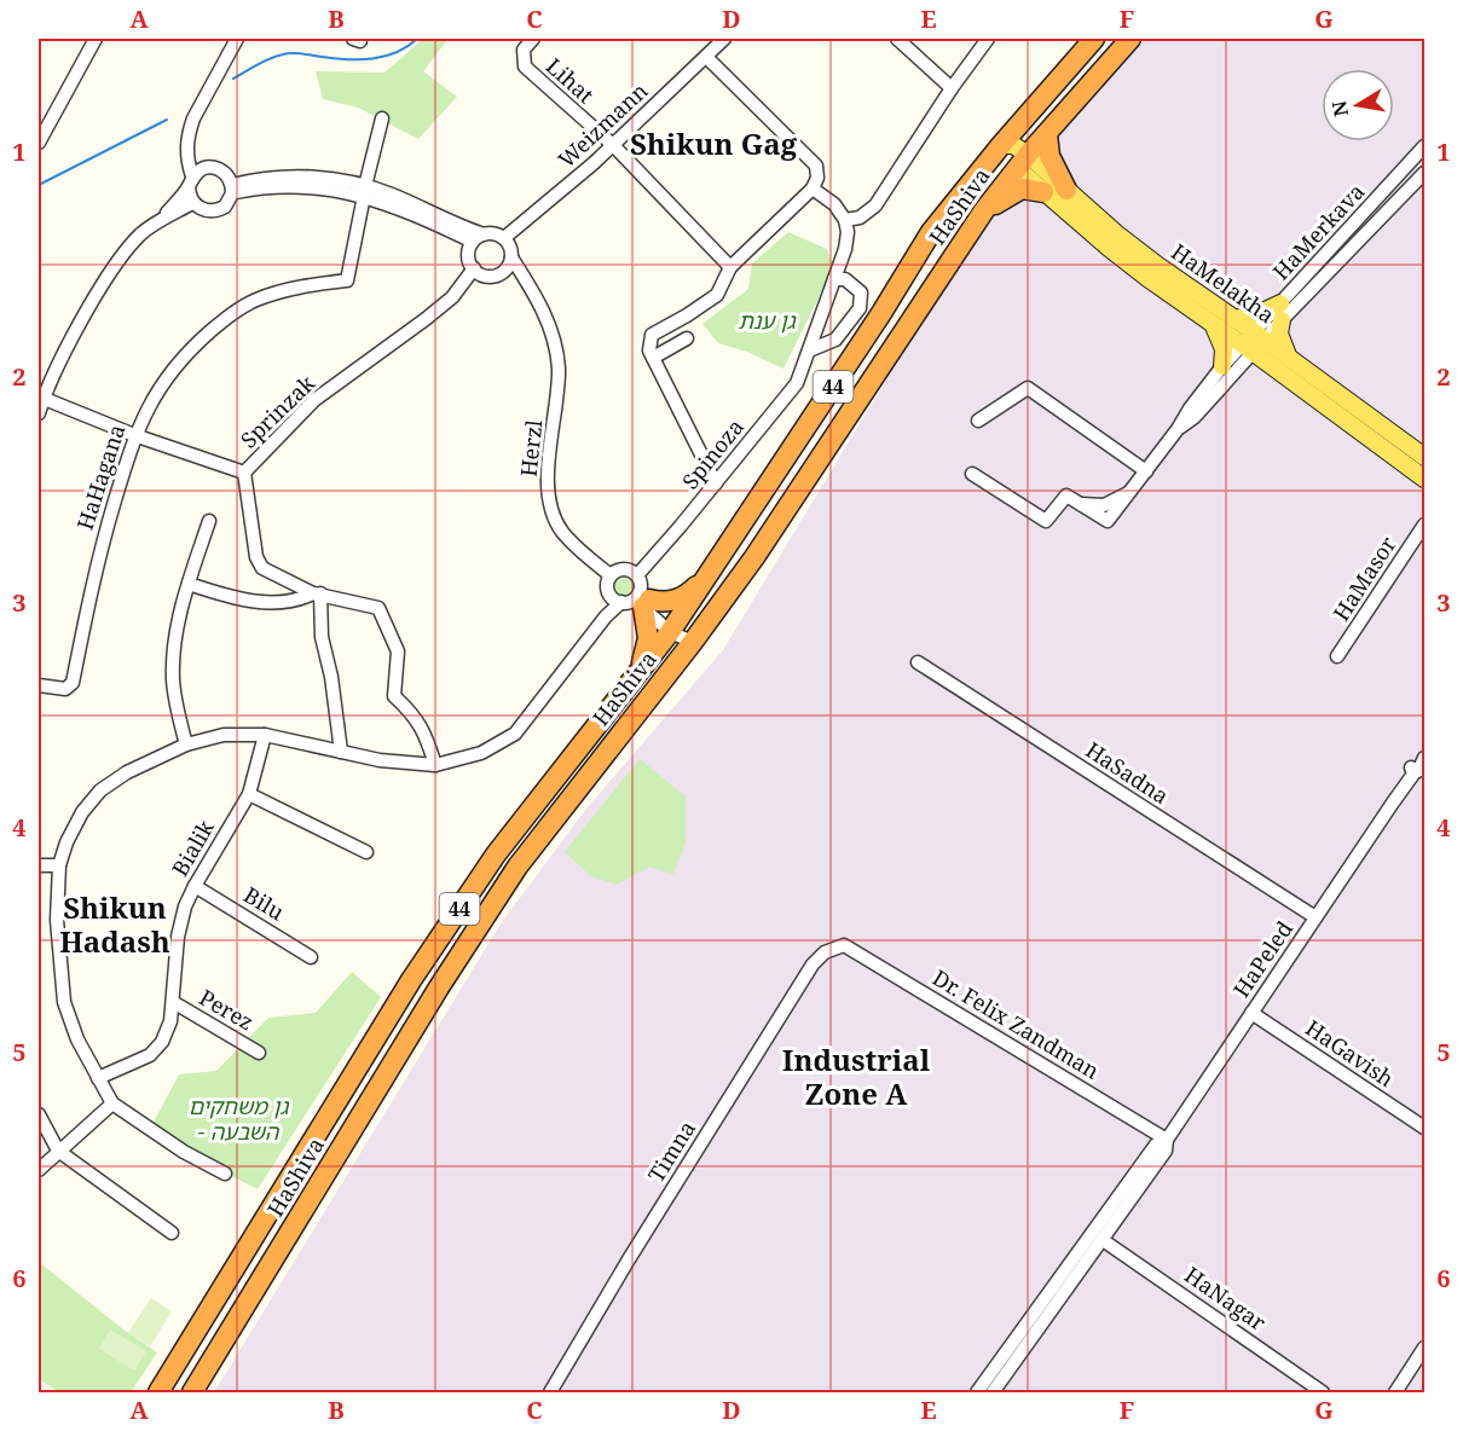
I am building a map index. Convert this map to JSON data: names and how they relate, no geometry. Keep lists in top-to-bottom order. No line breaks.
{"streets":{"highway":["HaShiva","44"],"main road":["HaMelakha"],"street":["Lihat","Weizmann","HaMerkava","Sprinzak","Herzl","Spinoza","HaHagana","HaMasor","HaSadna","Bialik","Bilu","HaPeled","Perez","Dr. Felix Zandman","HaGavish","Timna","HaNagar"]},"crossings":[["Lihat","Weizmann"],["Weizmann","Sprinzak"],["Weizmann","Herzl"],["HaShiva","HaMelakha"],["HaMerkava","HaMelakha"],["Sprinzak","Herzl"],["Sprinzak","HaHagana"],["Herzl","Spinoza"],["HaSadna","HaPeled"],["Bialik","Bilu"],["Bialik","Perez"],["HaPeled","Dr. Felix Zandman"],["HaPeled","HaGavish"],["HaPeled","HaNagar"],["Dr. Felix Zandman","Timna"]],"districts":["Shikun Gag","Shikun Hadash","Industrial Zone A"],"parks":["גן ענת","גן משחקים - השבעה"],"north":"left","grid":{"columns":["A","B","C","D","E","F","G"],"rows":["1","2","3","4","5","6"]}}
